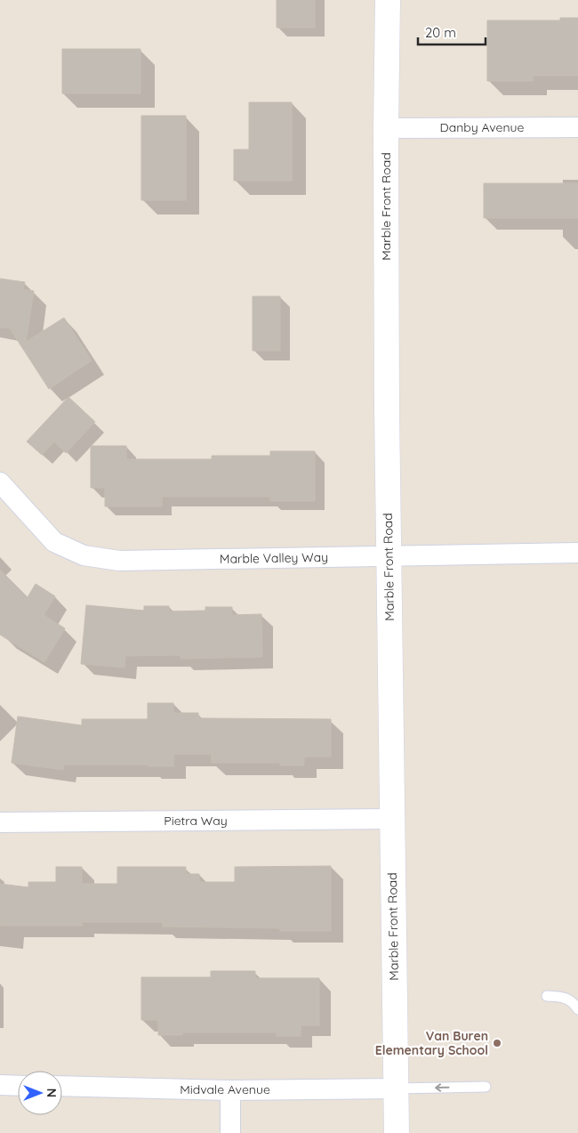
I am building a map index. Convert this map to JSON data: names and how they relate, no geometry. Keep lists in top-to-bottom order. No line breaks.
{"streets":{"street":["Danby Avenue","Marble Front Road","Marble Valley Way","Pietra Way","Midvale Avenue"]},"crossings":[["Danby Avenue","Marble Front Road"],["Marble Front Road","Marble Valley Way"],["Marble Front Road","Pietra Way"],["Marble Front Road","Midvale Avenue"]],"places":["Van Buren Elementary School"],"scale_bar":"20 m","north":"right"}
